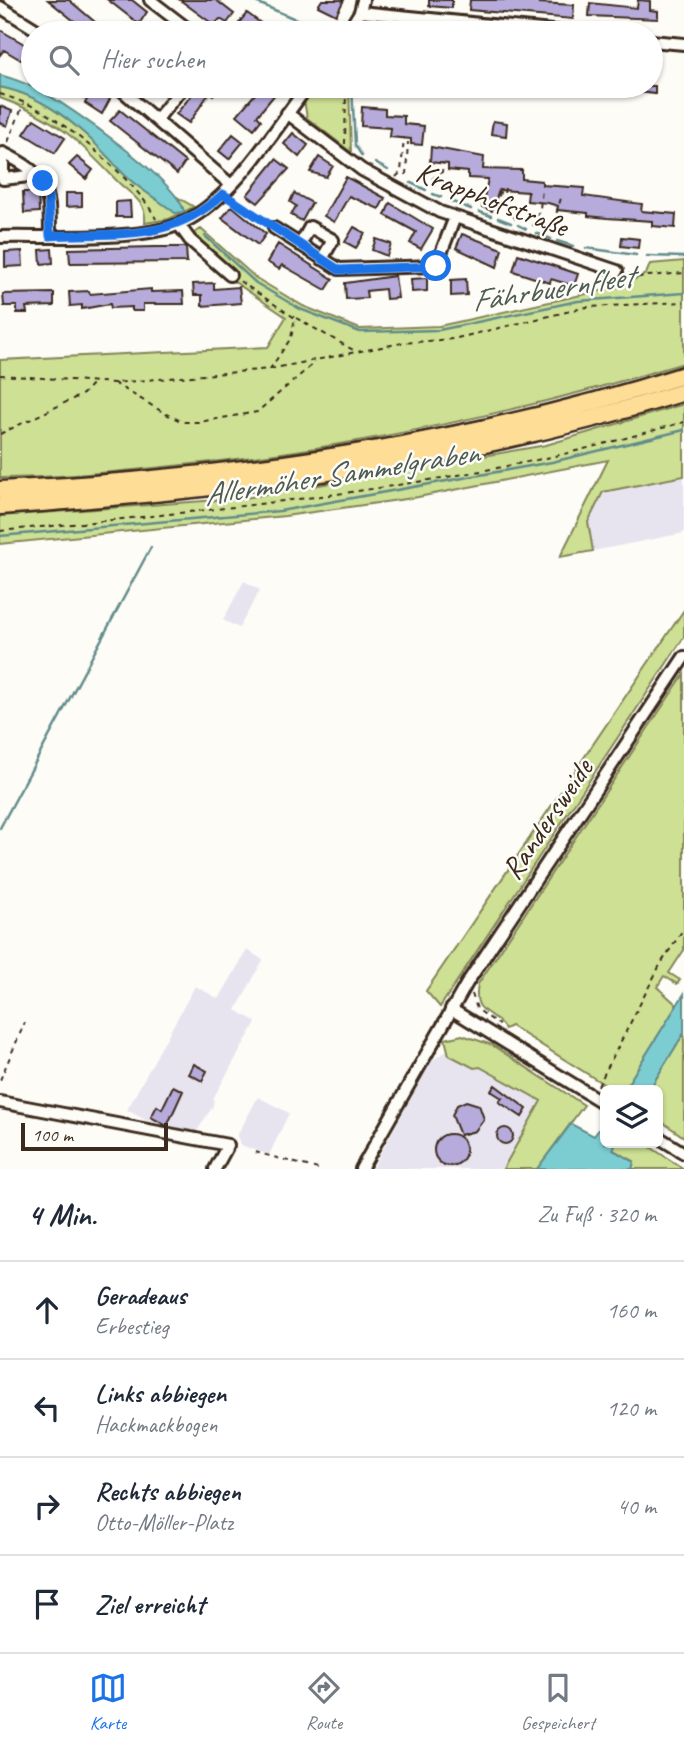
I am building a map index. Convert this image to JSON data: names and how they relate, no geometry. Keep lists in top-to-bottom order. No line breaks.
{"streets":{"street":["Krapphofstraße","Randersweide"]},"water":["Fährbuernfleet","Allermöher Sammelgraben"],"scale_bar":"100 m","page":{"search":"Hier suchen","scale":"100 m","heading":["4 Min.","Zu Fuß · 320 m"],"list":[["Geradeaus","Erbestieg","160 m"],["Links abbiegen","Hackmackbogen","120 m"],["Rechts abbiegen","Otto-Möller-Platz","40 m"],"Ziel erreicht"],"nav":["Karte","Route","Gespeichert"]}}
